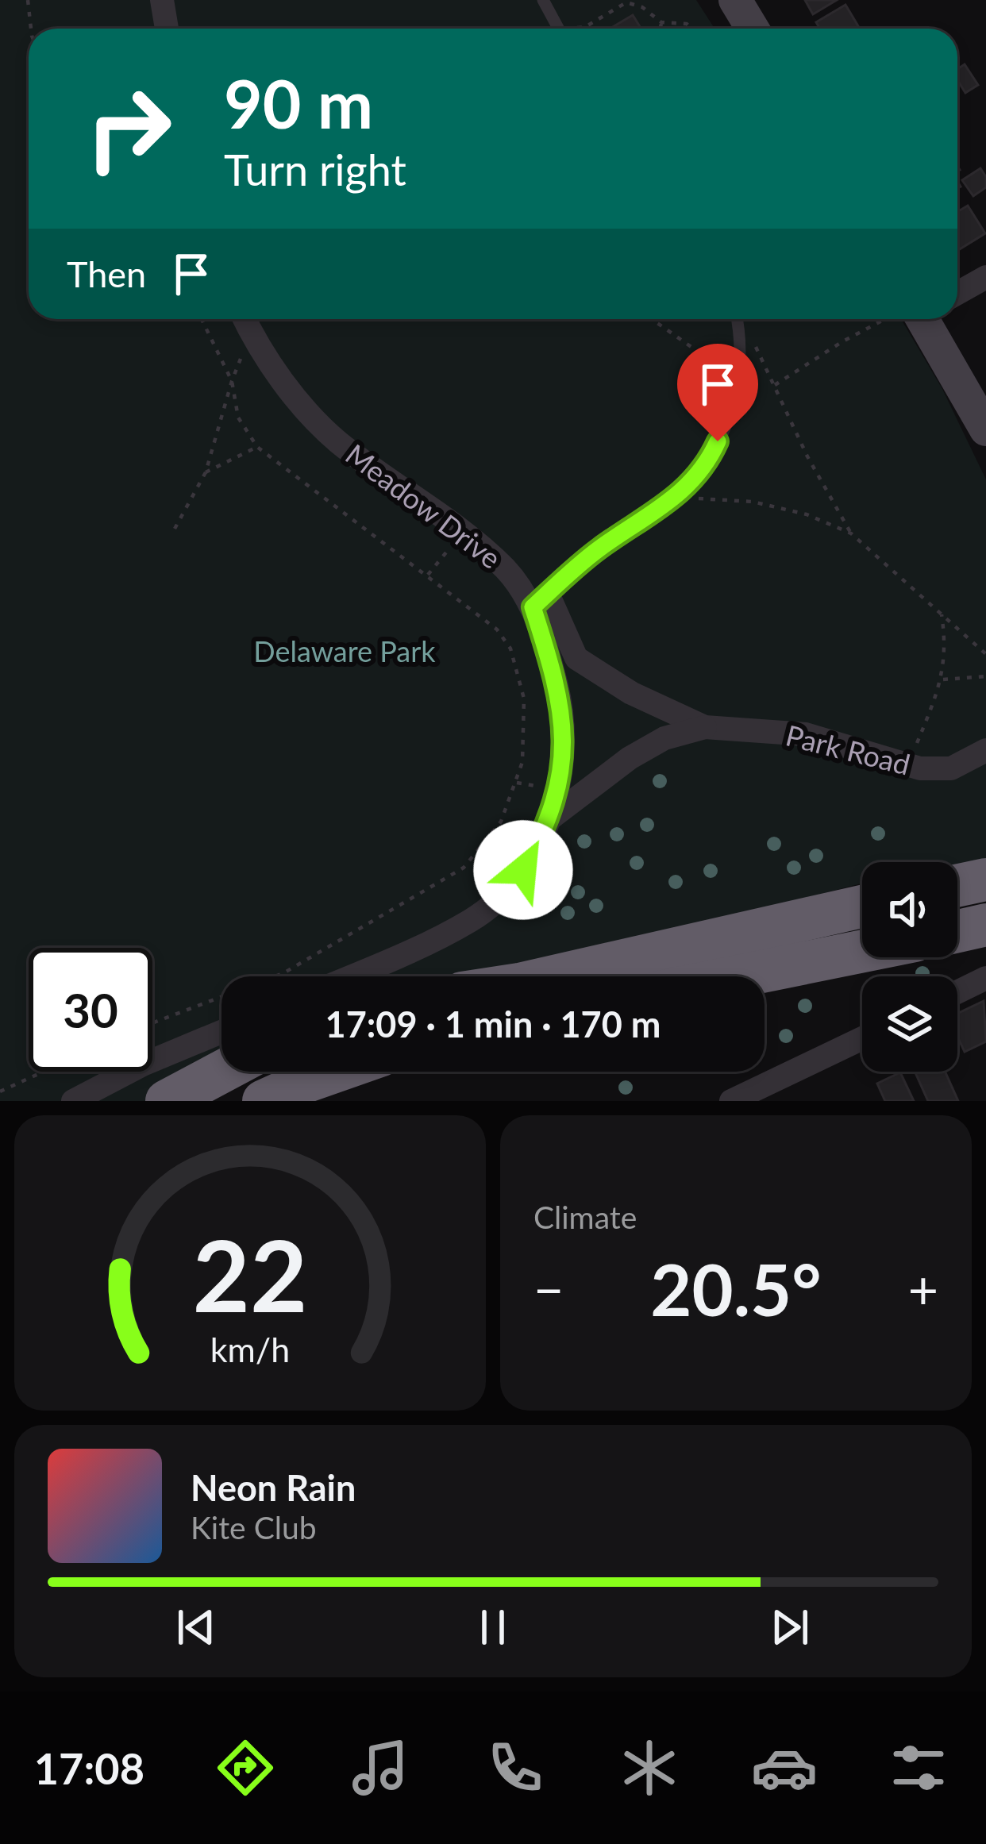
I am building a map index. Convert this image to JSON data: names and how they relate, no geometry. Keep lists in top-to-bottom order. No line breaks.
{"streets":{"street":["Meadow Drive","Park Road"]},"crossings":[["Meadow Drive","Park Road"]],"parks":["Delaware Park"],"page":{"turn":["90 m","Turn right"],"then":"Then","limit":"30","trip":"17:09 · 1 min · 170 m","tile":"Climate","heat":["−","20.5°","+"],"song":["Neon Rain","Kite Club"],"tabs":"17:08","gauge":["22","km/h"]}}
